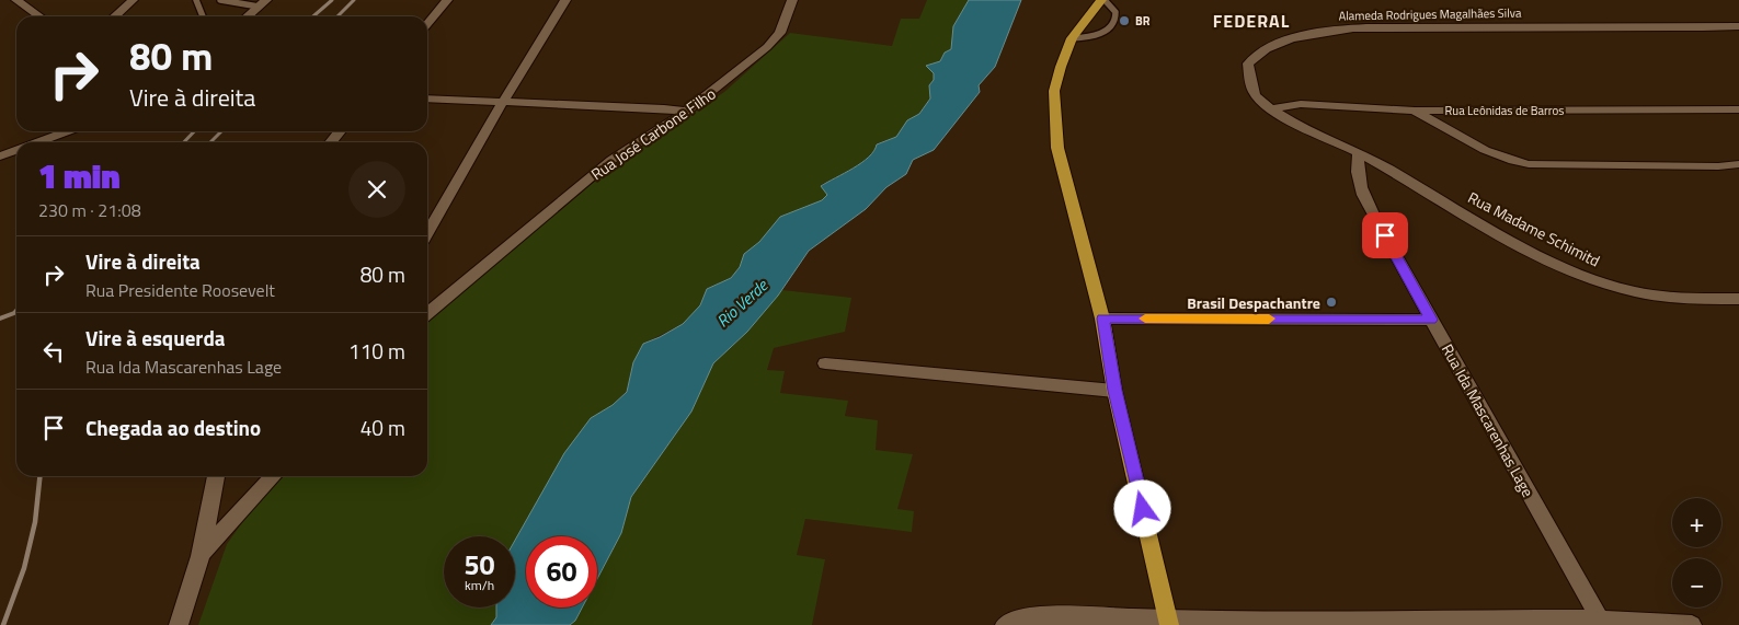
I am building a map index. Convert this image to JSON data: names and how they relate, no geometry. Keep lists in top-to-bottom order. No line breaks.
{"streets":{"street":["Alameda Rodrigues Magalhães Silva","Rua Leônidas de Barros","Rua José Carbone Filho","Rua Madame Schimitd","Rua Ida Mascarenhas Lage"]},"crossings":[["Alameda Rodrigues Magalhães Silva","Rua Leônidas de Barros"],["Alameda Rodrigues Magalhães Silva","Rua Madame Schimitd"],["Alameda Rodrigues Magalhães Silva","Rua Ida Mascarenhas Lage"],["Rua Madame Schimitd","Rua Ida Mascarenhas Lage"]],"districts":["FEDERAL"],"water":["Rio Verde"],"places":["BR","Brasil Despachantre"],"page":{"turn":["80 m","Vire à direita"],"heading":["1 min","230 m · 21:08"],"list":[{"name":"Vire à direita","note":"Rua Presidente Roosevelt","value":"80 m"},{"name":"Vire à esquerda","note":"Rua Ida Mascarenhas Lage","value":"110 m"},{"name":"Chegada ao destino","value":"40 m"}],"map_buttons":["+","−"],"speed":"50 km/h","limit":"60"}}
